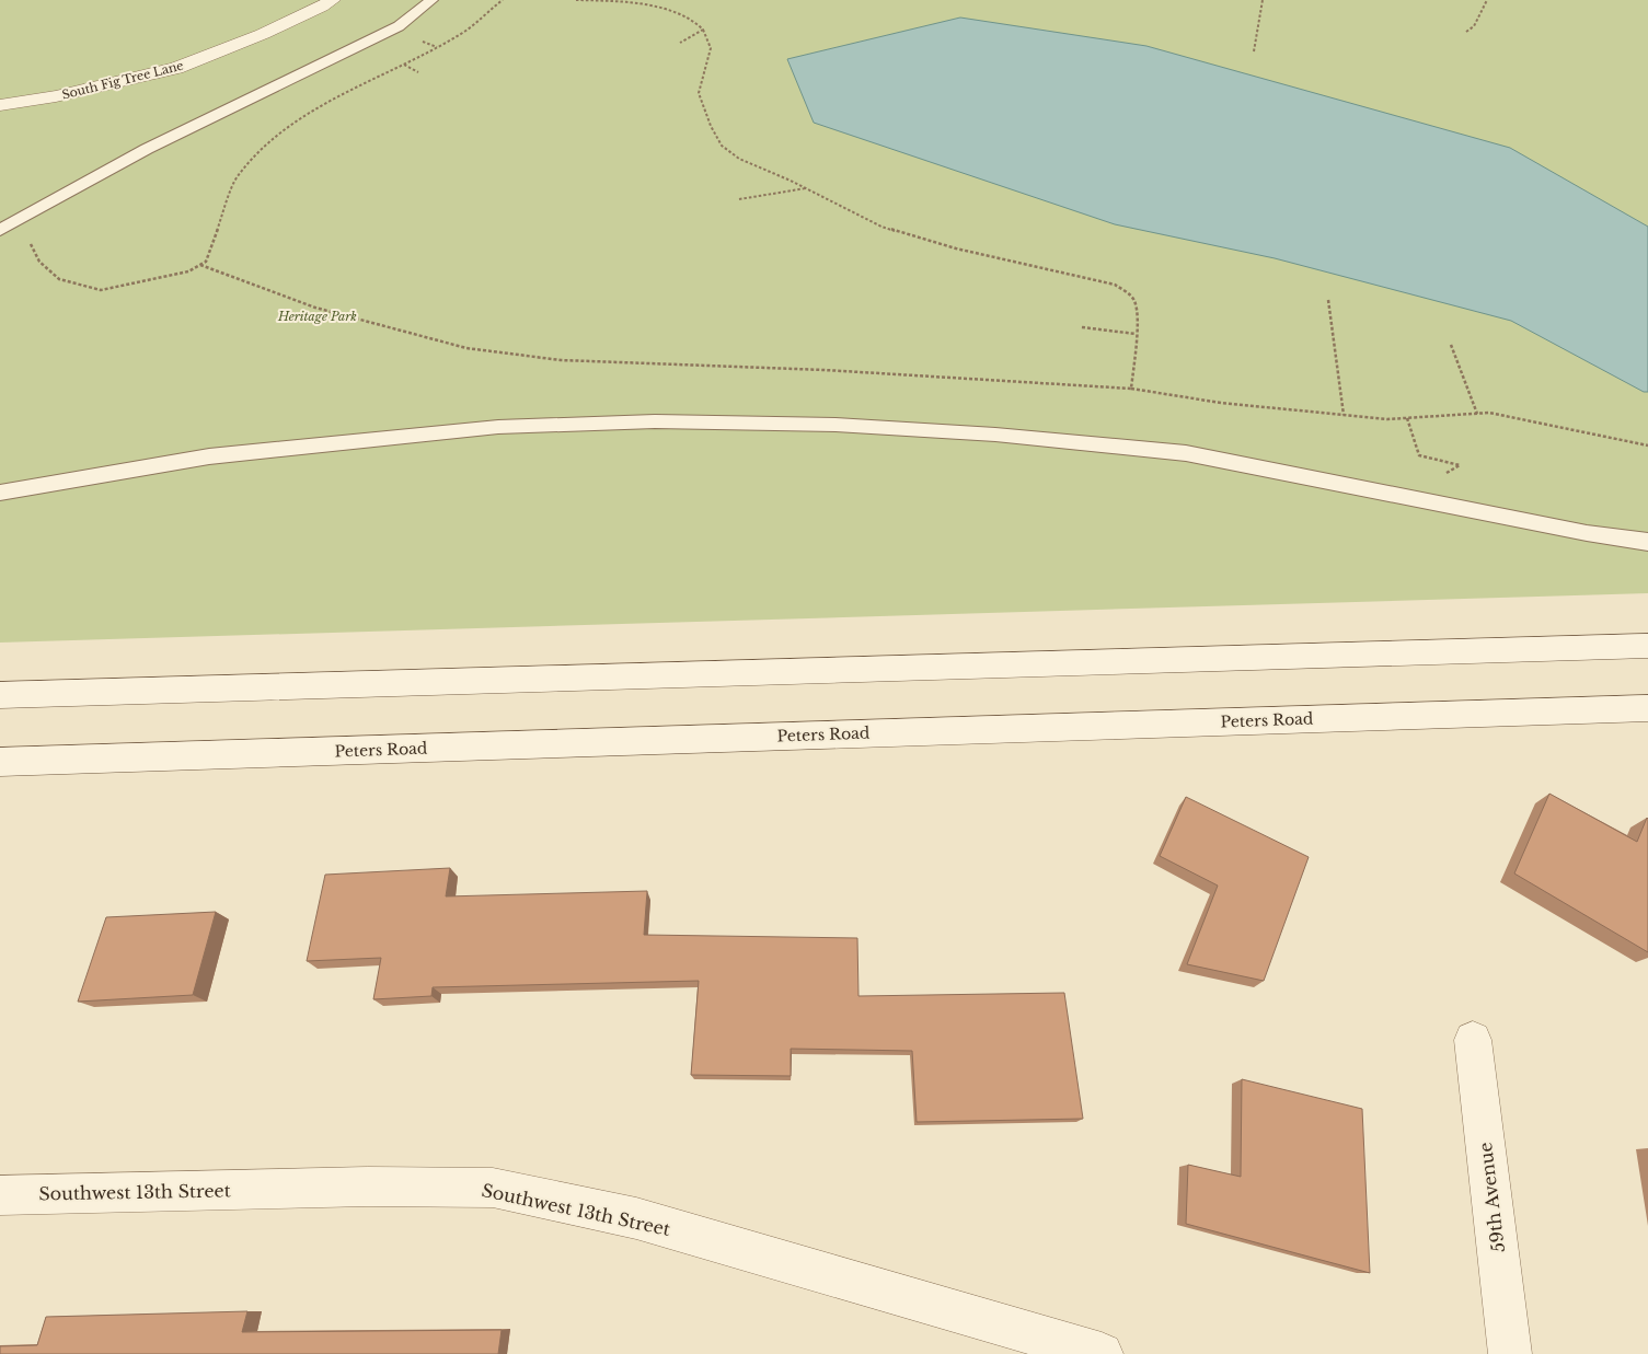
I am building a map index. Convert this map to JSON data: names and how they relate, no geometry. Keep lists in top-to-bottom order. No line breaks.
{"streets":{"main road":["South Fig Tree Lane","Peters Road","Southwest 13th Street","59th Avenue"]},"parks":["Heritage Park"]}
